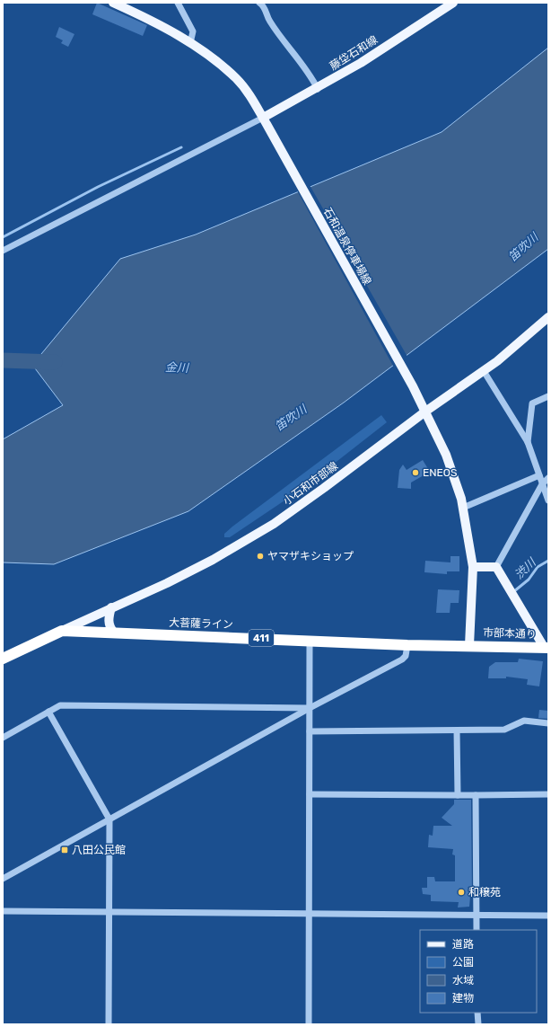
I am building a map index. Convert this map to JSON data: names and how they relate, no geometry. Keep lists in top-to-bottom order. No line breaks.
{"streets":{"highway":["大菩薩ライン","市部本通り","411"],"main road":["藤垈石和線","石和温泉停車場線","小石和市部線"]},"crossings":[["藤垈石和線","石和温泉停車場線"],["石和温泉停車場線","小石和市部線"],["石和温泉停車場線","大菩薩ライン"],["石和温泉停車場線","市部本通り"],["小石和市部線","大菩薩ライン"],["大菩薩ライン","市部本通り"]],"water":["笛吹川","金川","渋川"],"places":{"other":["ENEOS","ヤマザキショップ","和穣苑"],"transit":["八田公民館"]},"legend":["道路","公園","水域","建物"]}
